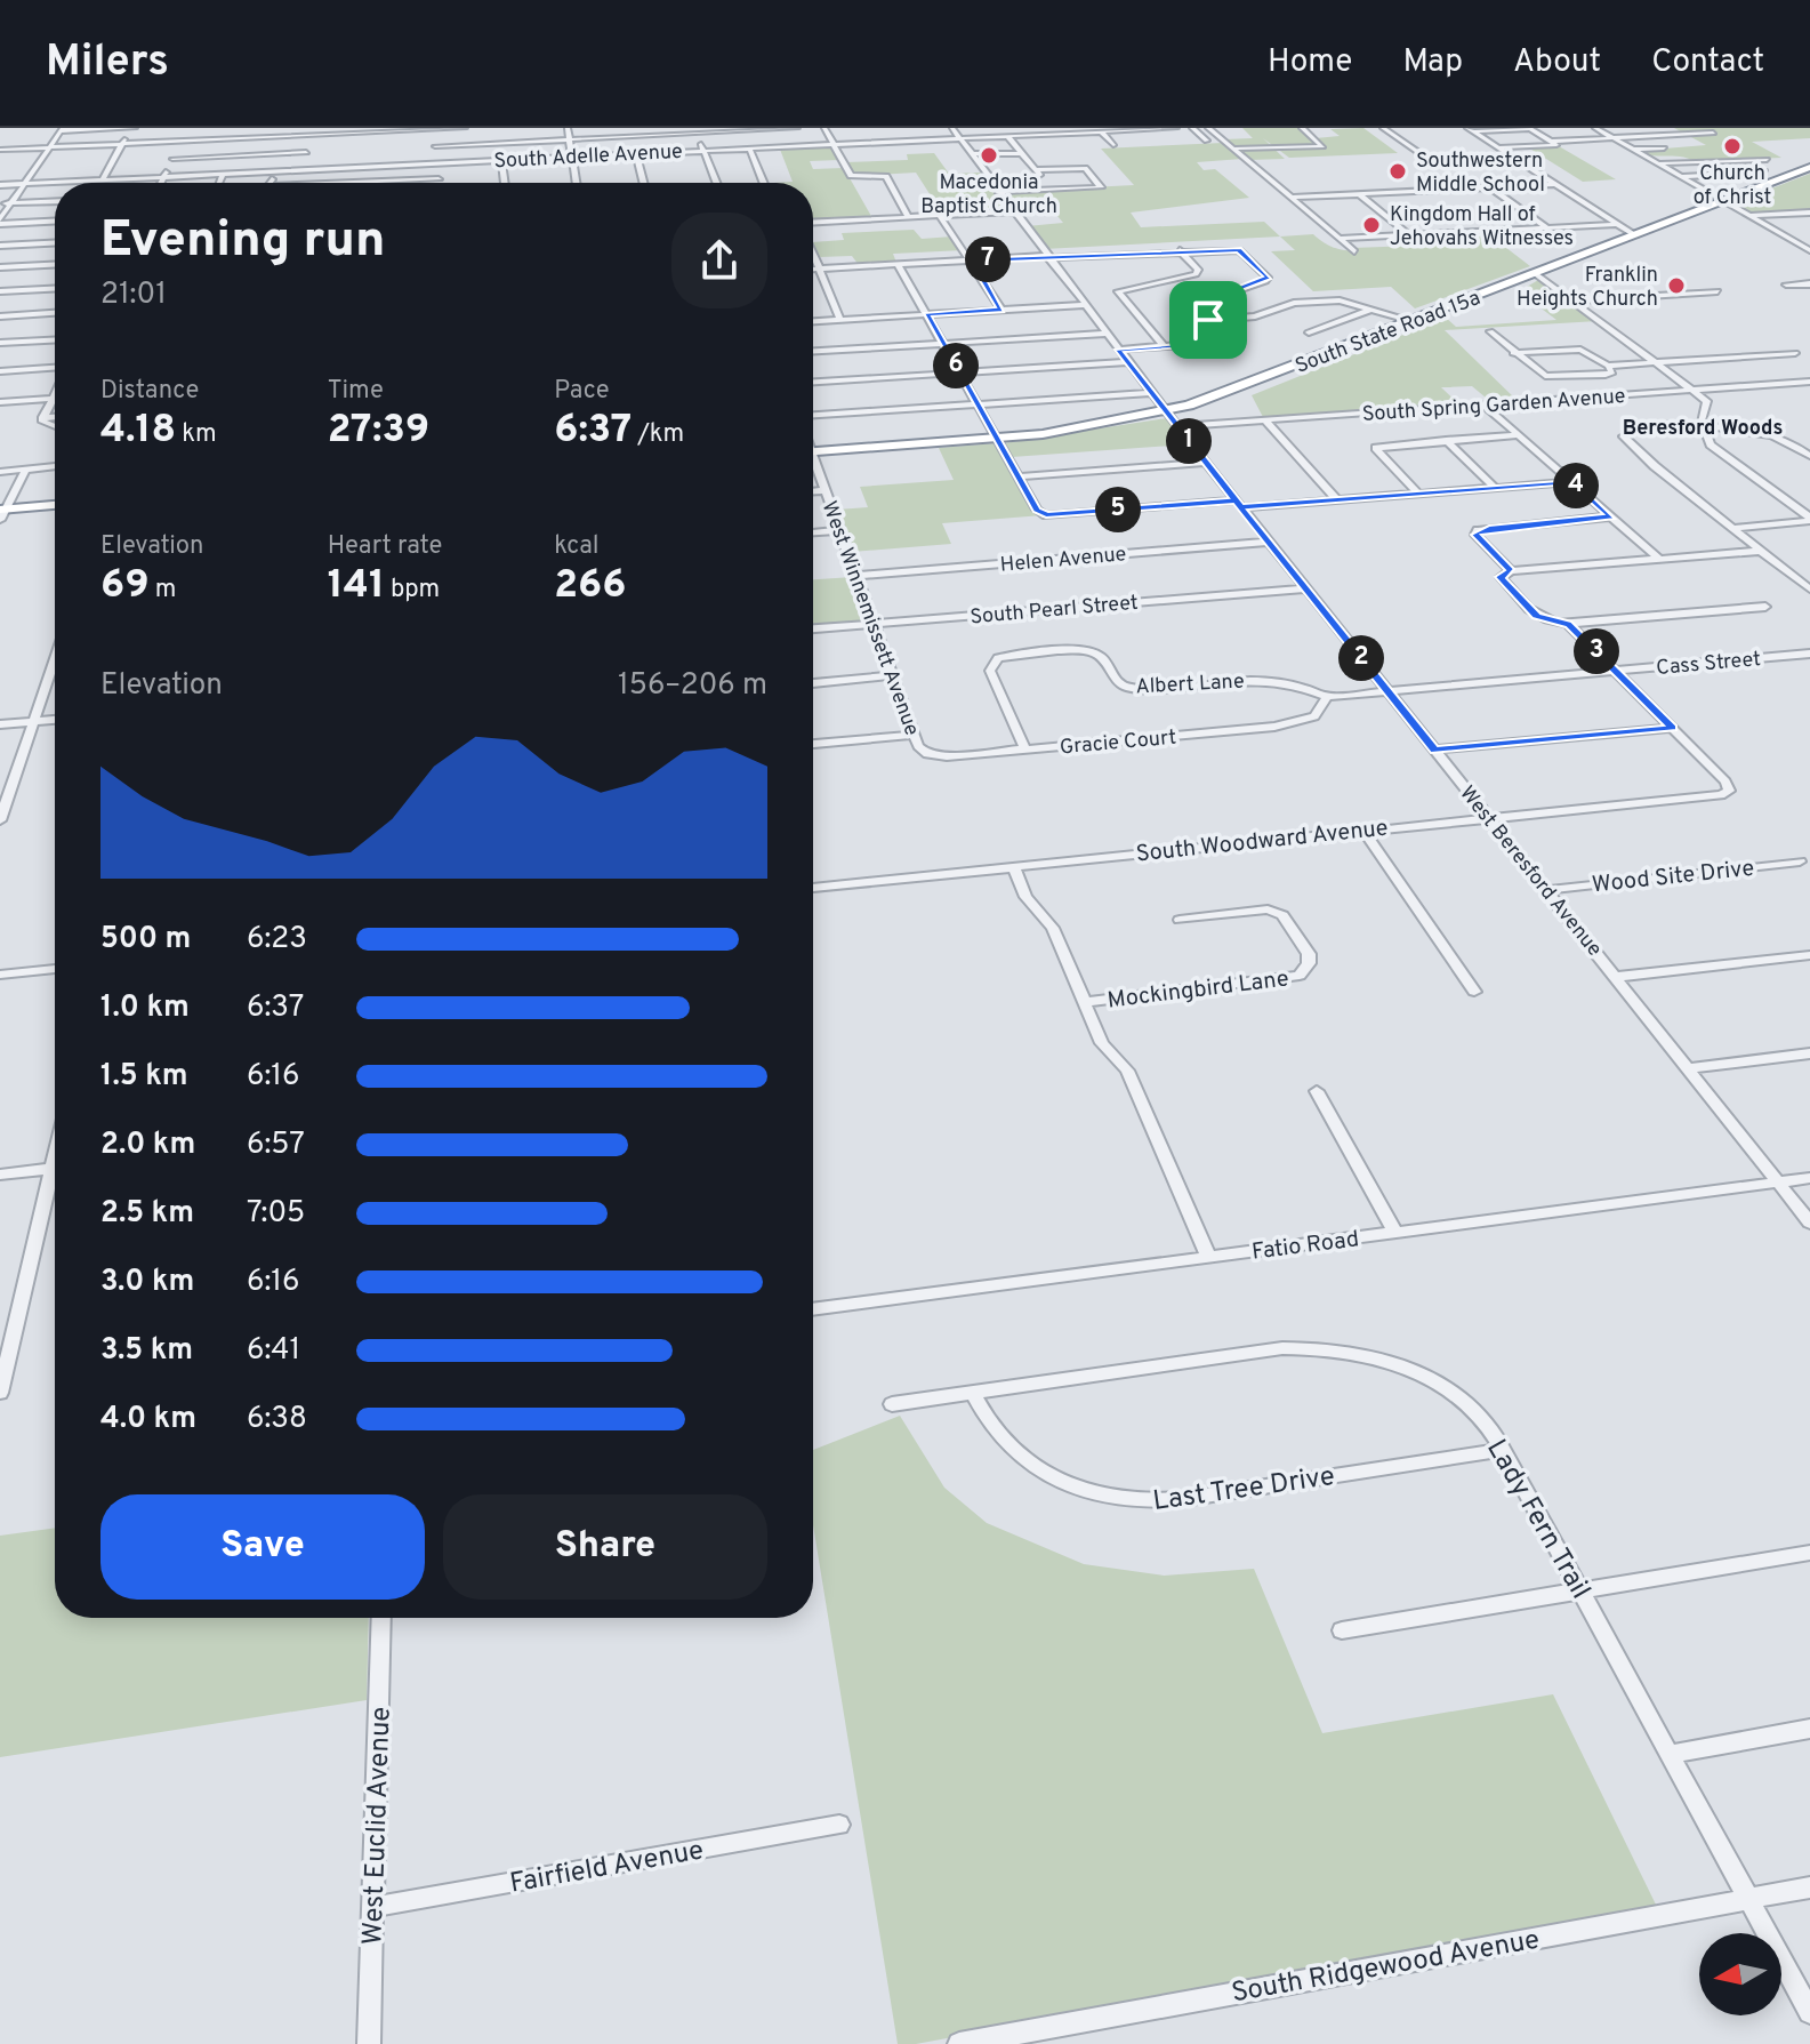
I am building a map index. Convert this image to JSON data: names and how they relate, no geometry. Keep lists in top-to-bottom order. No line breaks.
{"streets":{"highway":["South State Road 15a"],"street":["South Adelle Avenue","South Spring Garden Avenue","Helen Avenue","South Pearl Street","West Winnemissett Avenue","Cass Street","Albert Lane","Gracie Court","South Woodward Avenue","West Beresford Avenue","Wood Site Drive","Mockingbird Lane","Fatio Road","Last Tree Drive","Lady Fern Trail","West Euclid Avenue","Fairfield Avenue","South Ridgewood Avenue"]},"crossings":[["South Adelle Avenue","West Beresford Avenue"],["South State Road 15a","West Beresford Avenue"],["South Spring Garden Avenue","West Beresford Avenue"],["Helen Avenue","West Winnemissett Avenue"],["Helen Avenue","West Beresford Avenue"],["South Pearl Street","West Winnemissett Avenue"],["South Pearl Street","West Beresford Avenue"],["West Winnemissett Avenue","Gracie Court"],["Cass Street","Albert Lane"],["Cass Street","West Beresford Avenue"],["Albert Lane","Gracie Court"],["Albert Lane","West Beresford Avenue"],["South Woodward Avenue","West Beresford Avenue"],["West Beresford Avenue","Wood Site Drive"],["West Beresford Avenue","Fatio Road"],["Last Tree Drive","Lady Fern Trail"],["Lady Fern Trail","South Ridgewood Avenue"],["West Euclid Avenue","Fairfield Avenue"]],"districts":["Beresford Woods"],"places":["Church of Christ","Macedonia Baptist Church","Southwestern Middle School","Kingdom Hall of Jehovahs Witnesses","Franklin Heights Church"],"north":"left","page":{"header":"Milers","nav":["Home","Map","About","Contact"],"heading":["Evening run","21:01"],"pins":["7","6","1","4","5","3","2"],"stats":[["Distance","4.18 km"],["Time","27:39"],["Pace","6:37 /km"],["Elevation","69 m"],["Heart rate","141 bpm"],["kcal","266"]],"chart":["Elevation","156–206 m"],"list":[{"name":"500 m","note":"6:23"},{"name":"1.0 km","note":"6:37"},{"name":"1.5 km","note":"6:16"},{"name":"2.0 km","note":"6:57"},{"name":"2.5 km","note":"7:05"},{"name":"3.0 km","note":"6:16"},{"name":"3.5 km","note":"6:41"},{"name":"4.0 km","note":"6:38"}],"buttons":["Save","Share"]}}
